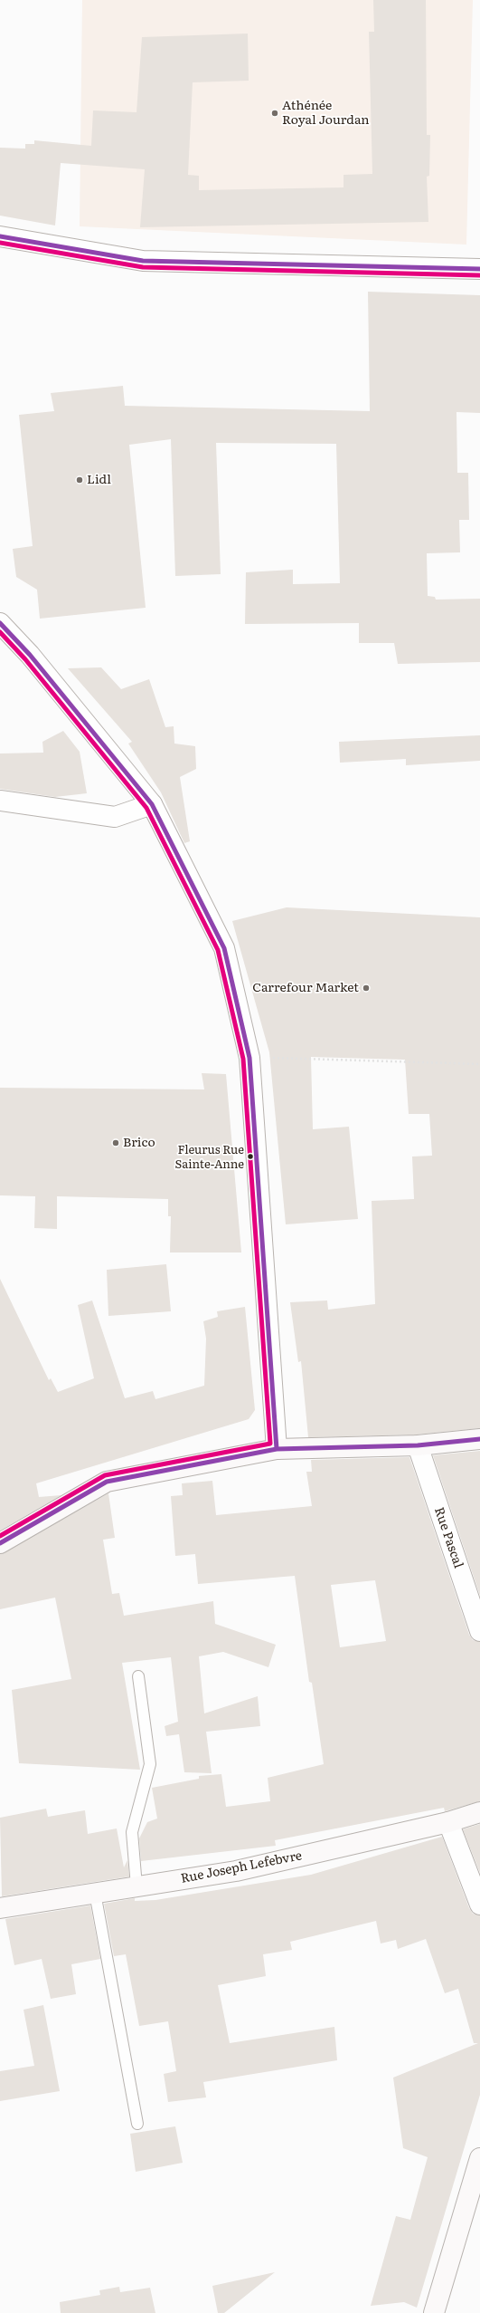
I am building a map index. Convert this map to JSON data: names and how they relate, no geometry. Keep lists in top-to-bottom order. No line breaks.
{"streets":{"main road":["Rue Joseph Lefebvre"],"street":["Rue Pascal"]},"places":["Athénée Royal Jourdan","Lidl","Carrefour Market","Brico","Fleurus Rue Sainte-Anne"]}
